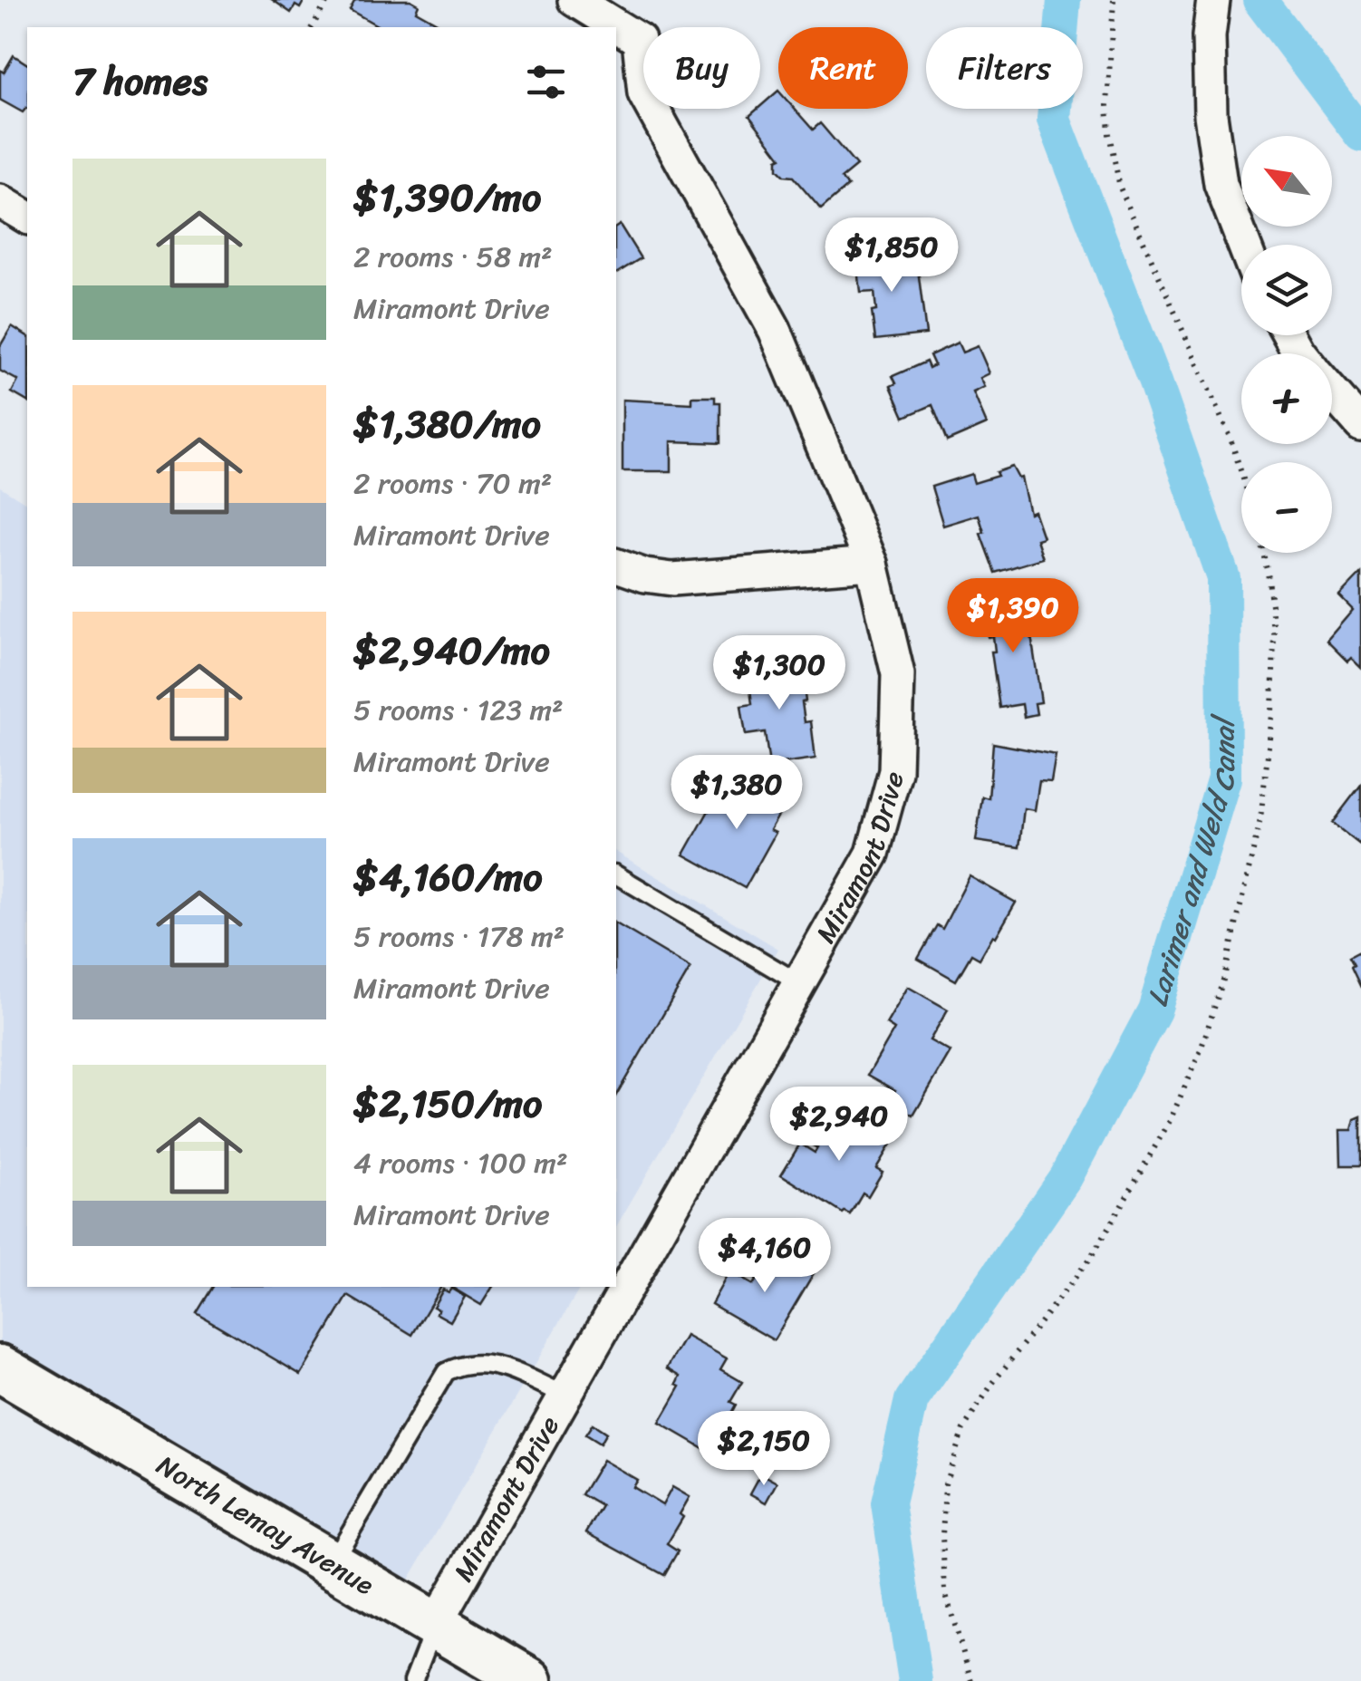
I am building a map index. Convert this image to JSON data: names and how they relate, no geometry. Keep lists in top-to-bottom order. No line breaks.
{"streets":{"main road":["North Lemay Avenue"],"street":["Miramont Drive"]},"crossings":[["Miramont Drive","North Lemay Avenue"]],"water":["Larimer and Weld Canal"],"north":"top left","page":{"chip":["Buy","Rent","Filters"],"heading":"7 homes","map_buttons":["+","−"],"list":[{"name":"$1,390/mo","note":"2 rooms · 58 m² · Miramont Drive"},{"name":"$1,380/mo","note":"2 rooms · 70 m² · Miramont Drive"},{"name":"$2,940/mo","note":"5 rooms · 123 m² · Miramont Drive"},{"name":"$4,160/mo","note":"5 rooms · 178 m² · Miramont Drive"},{"name":"$2,150/mo","note":"4 rooms · 100 m² · Miramont Drive"}],"price":["$1,850","$1,390","$1,300","$1,380","$2,940","$4,160","$2,150"]}}
